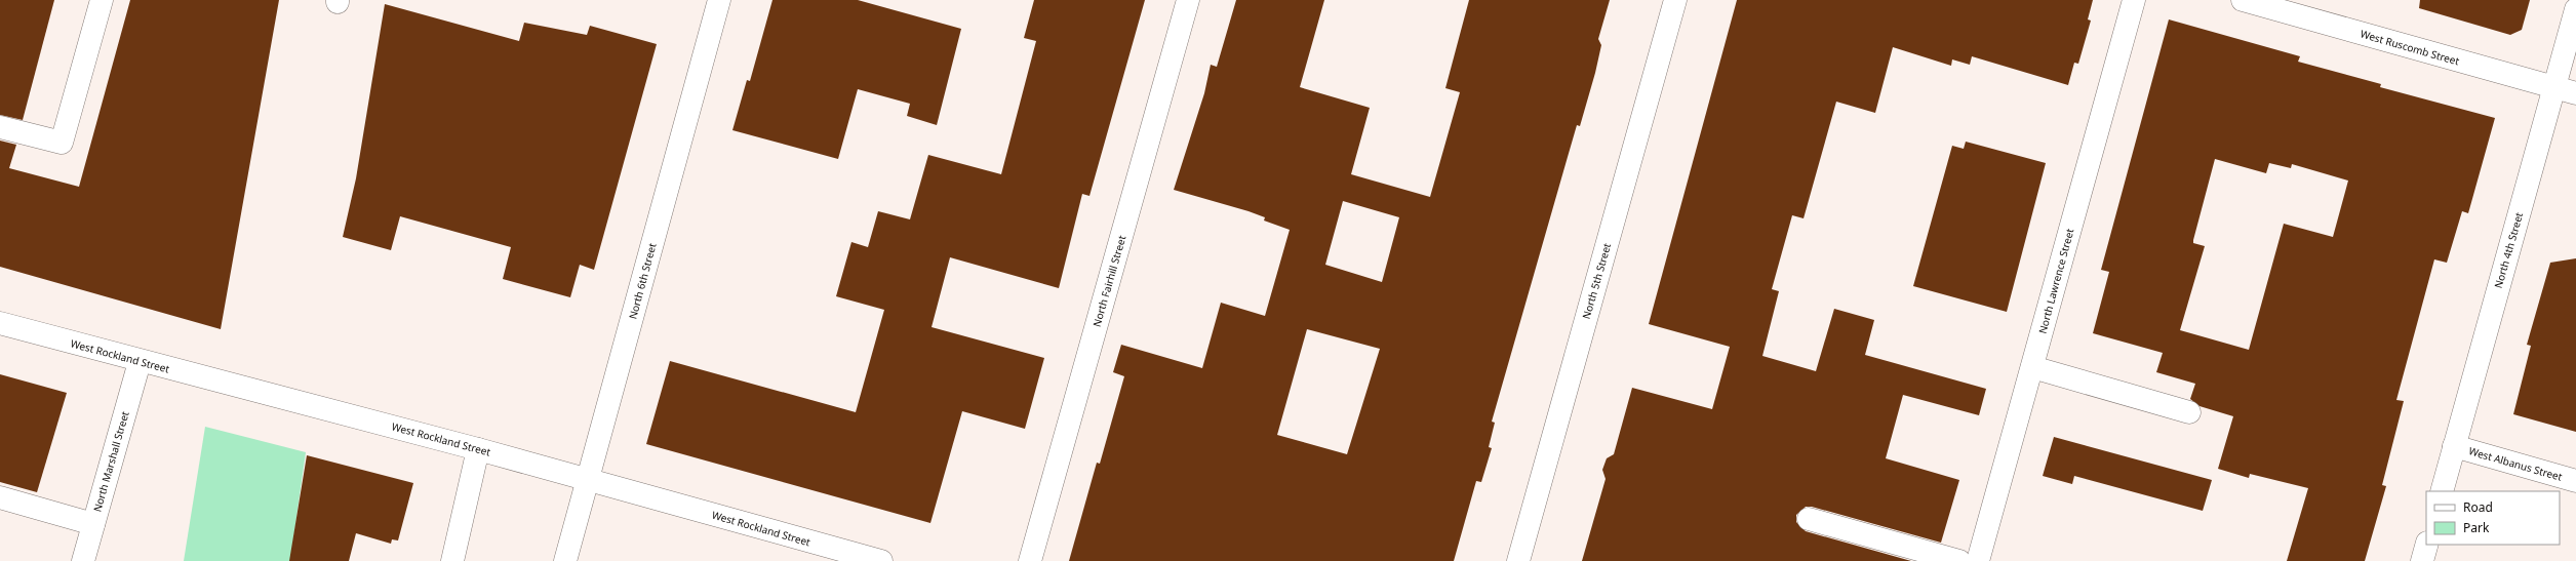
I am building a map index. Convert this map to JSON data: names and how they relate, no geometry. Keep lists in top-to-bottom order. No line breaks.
{"streets":{"street":["West Ruscomb Street","North 4th Street","North 6th Street","North Fairhill Street","North 5th Street","North Lawrence Street","West Rockland Street","North Marshall Street","West Albanus Street"]},"crossings":[["West Ruscomb Street","North 4th Street"],["North 4th Street","West Albanus Street"],["North 6th Street","West Rockland Street"],["West Rockland Street","North Marshall Street"]],"legend":["Road","Park"]}
